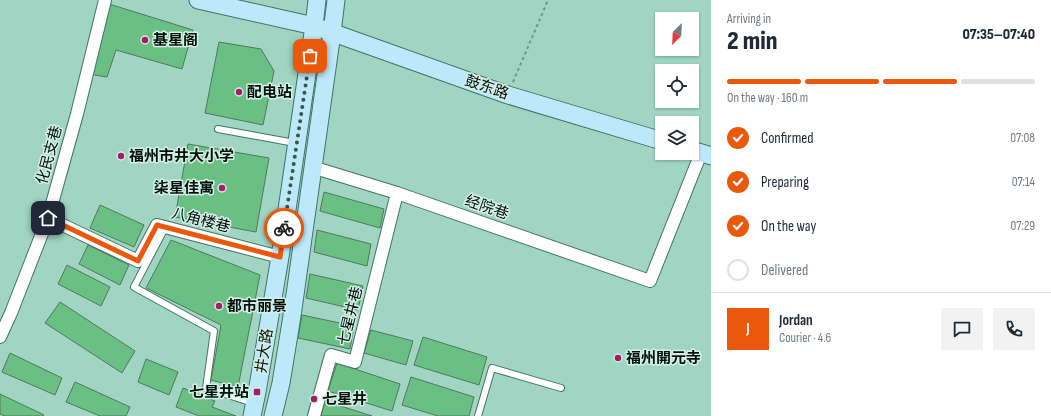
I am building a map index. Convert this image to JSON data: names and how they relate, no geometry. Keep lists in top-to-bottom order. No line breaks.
{"streets":{"street":["鼓东路","化民支巷","经院巷","八角楼巷","七星井巷","井大路"]},"crossings":[["鼓东路","井大路"],["化民支巷","八角楼巷"],["经院巷","七星井巷"],["八角楼巷","井大路"]],"places":{"other":["基星阁","配电站","福州市井大小学","柒星佳寓","都市丽景","福州開元寺","七星井"],"transit":["七星井站"]},"north":"bottom left","page":{"heading":["2 min","Arriving in","07:35–07:40"],"panel":["Jordan","Courier · 4.6"],"bar":"On the way · 160 m","list":[["Confirmed","07:08"],["Preparing","07:14"],["On the way","07:29"],"Delivered"],"round":"J"}}
